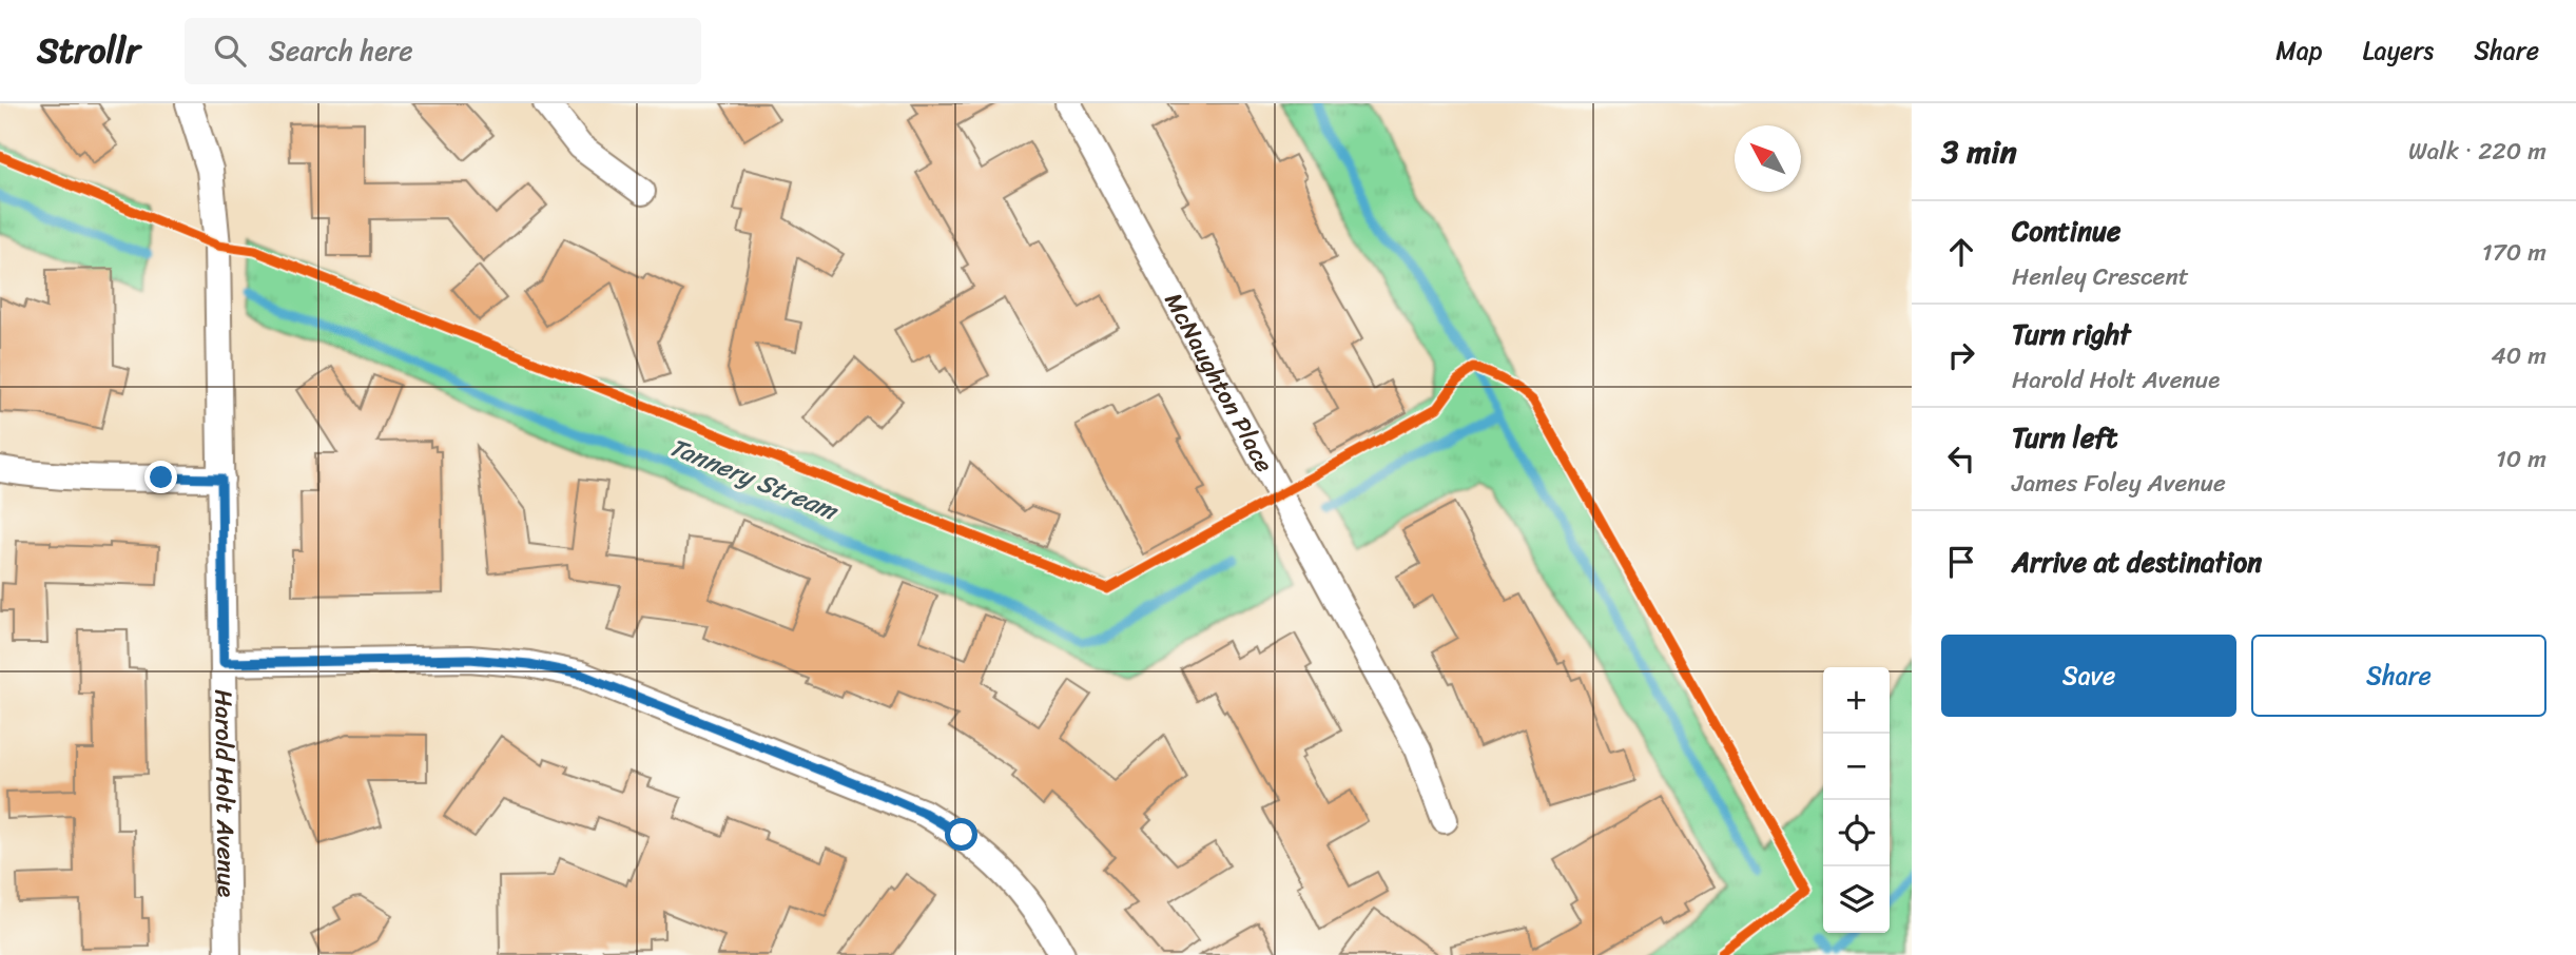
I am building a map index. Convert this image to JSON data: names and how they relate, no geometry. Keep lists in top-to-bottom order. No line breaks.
{"streets":{"street":["McNaughton Place","Harold Holt Avenue"]},"water":["Tannery Stream"],"north":"top left","page":{"header":"Strollr","search":"Search here","nav":["Map","Layers","Share"],"heading":["3 min","Walk · 220 m"],"list":[["Continue","Henley Crescent","170 m"],["Turn right","Harold Holt Avenue","40 m"],["Turn left","James Foley Avenue","10 m"],"Arrive at destination"],"buttons":["Save","Share"],"map_buttons":["+","−"]}}
